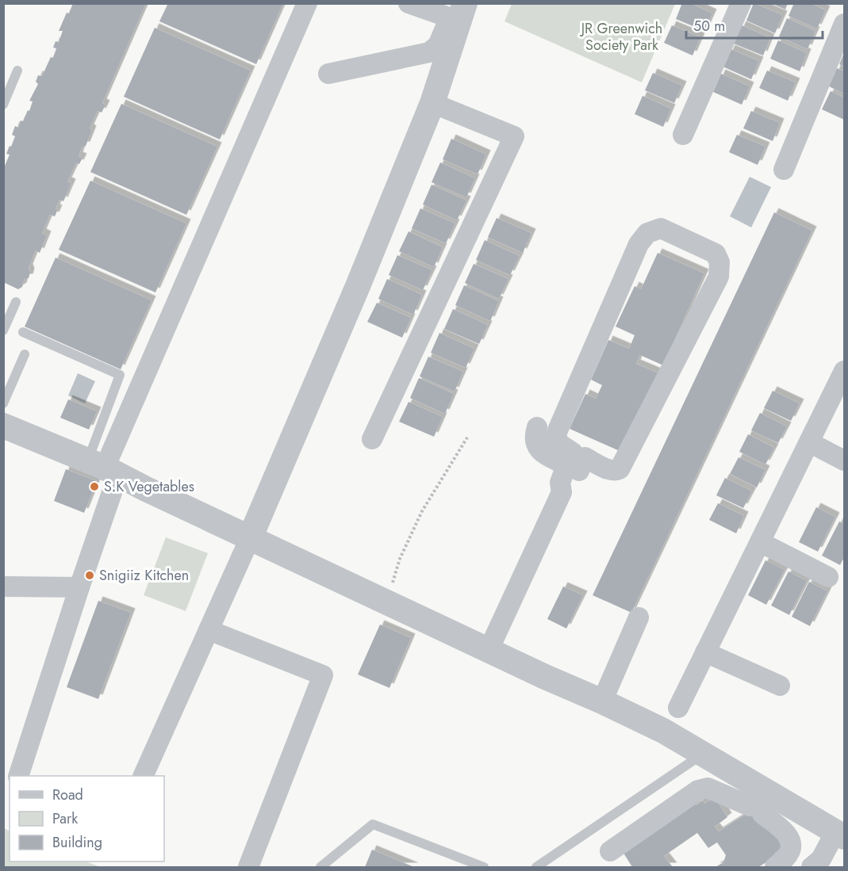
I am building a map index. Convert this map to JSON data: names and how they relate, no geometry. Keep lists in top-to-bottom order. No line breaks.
{"parks":["JR Greenwich Society Park"],"places":["S.K Vegetables","Snigiiz Kitchen"],"legend":["Road","Park","Building"],"scale_bar":"50 m"}
